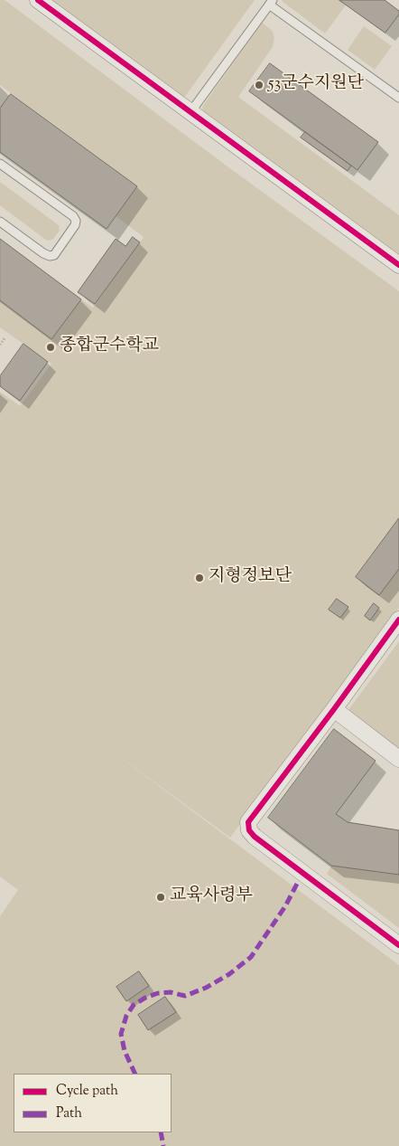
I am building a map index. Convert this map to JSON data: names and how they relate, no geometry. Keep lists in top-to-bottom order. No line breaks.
{"places":["53군수지원단","종합군수학교","지형정보단","교육사령부"],"legend":["Cycle path","Path"]}
